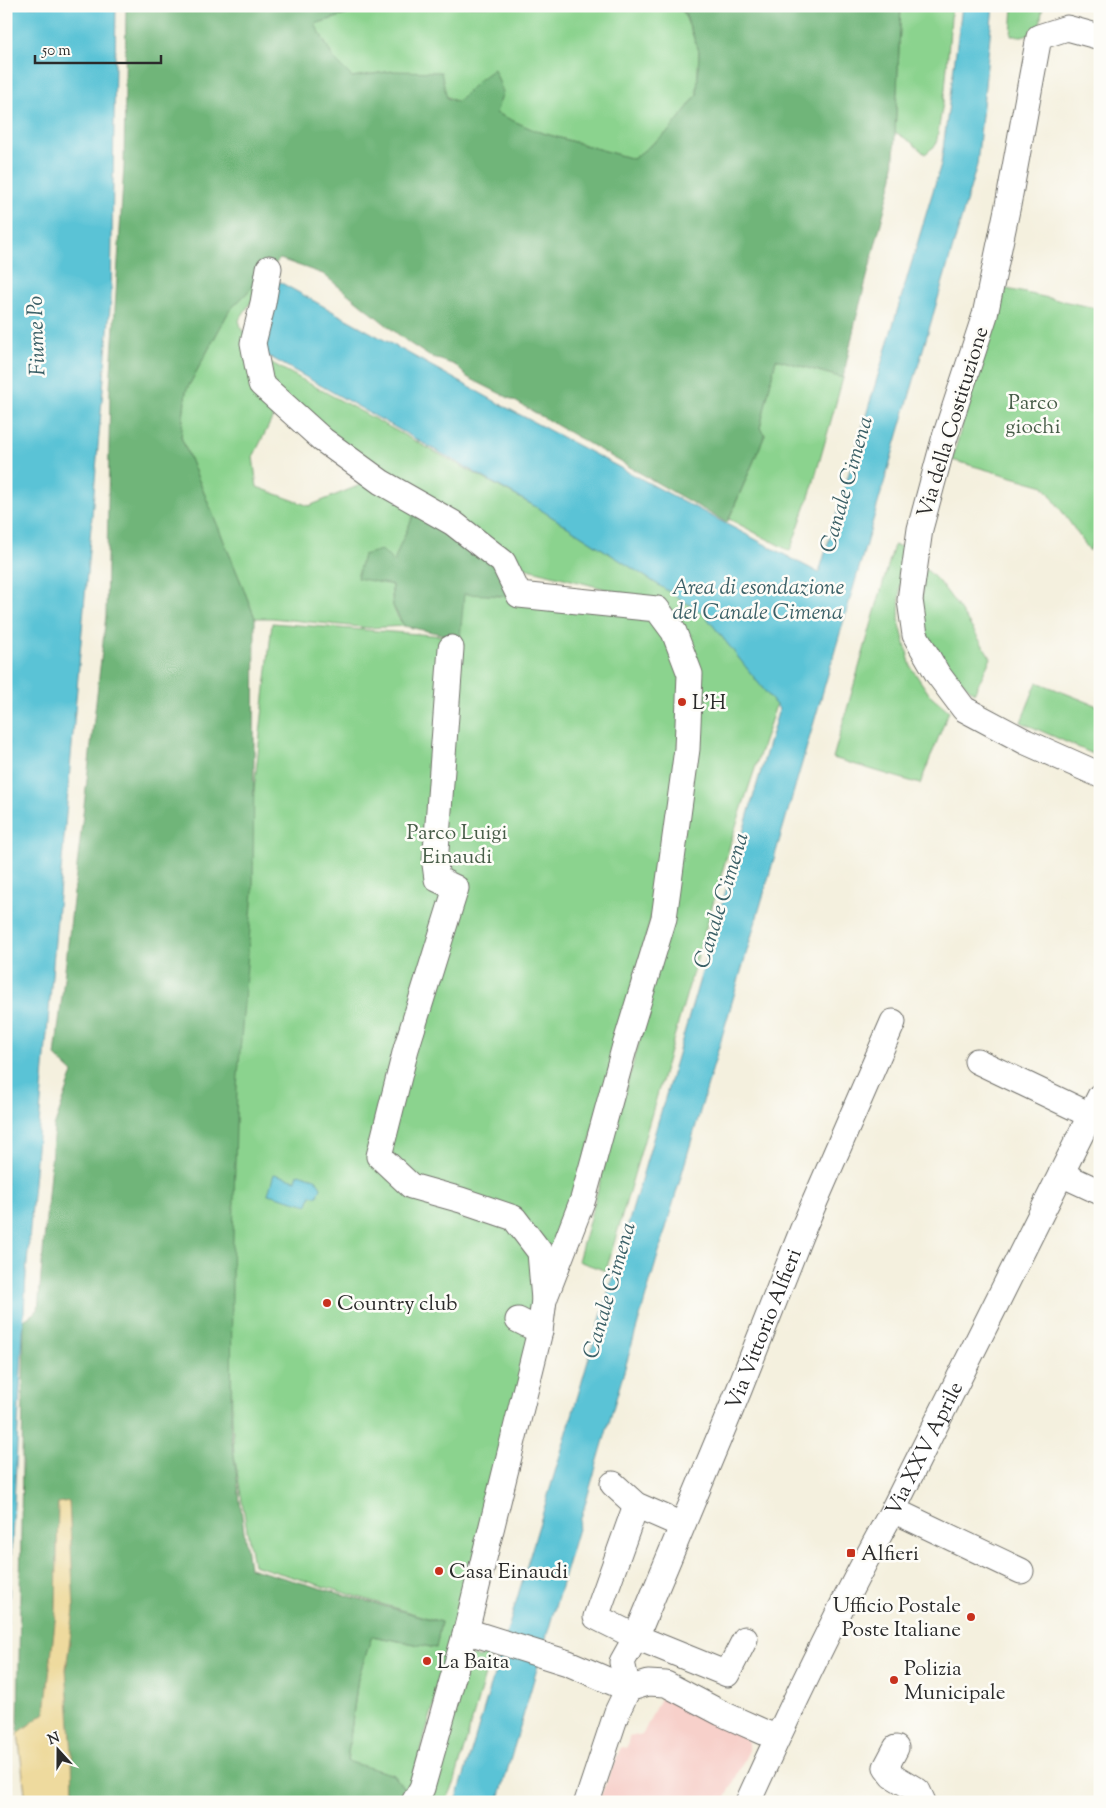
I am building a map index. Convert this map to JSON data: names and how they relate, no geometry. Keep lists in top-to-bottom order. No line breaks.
{"streets":{"street":["Via della Costituzione","Via Vittorio Alfieri","Via XXV Aprile"]},"water":["Fiume Po","Canale Cimena","Area di esondazione del Canale Cimena"],"parks":["Parco giochi","Parco Luigi Einaudi"],"places":{"other":["L'H","Country club","Casa Einaudi","Ufficio Postale Poste Italiane","La Baita","Polizia Municipale"],"transit":["Alfieri"]},"scale_bar":"50 m","north":"top"}
